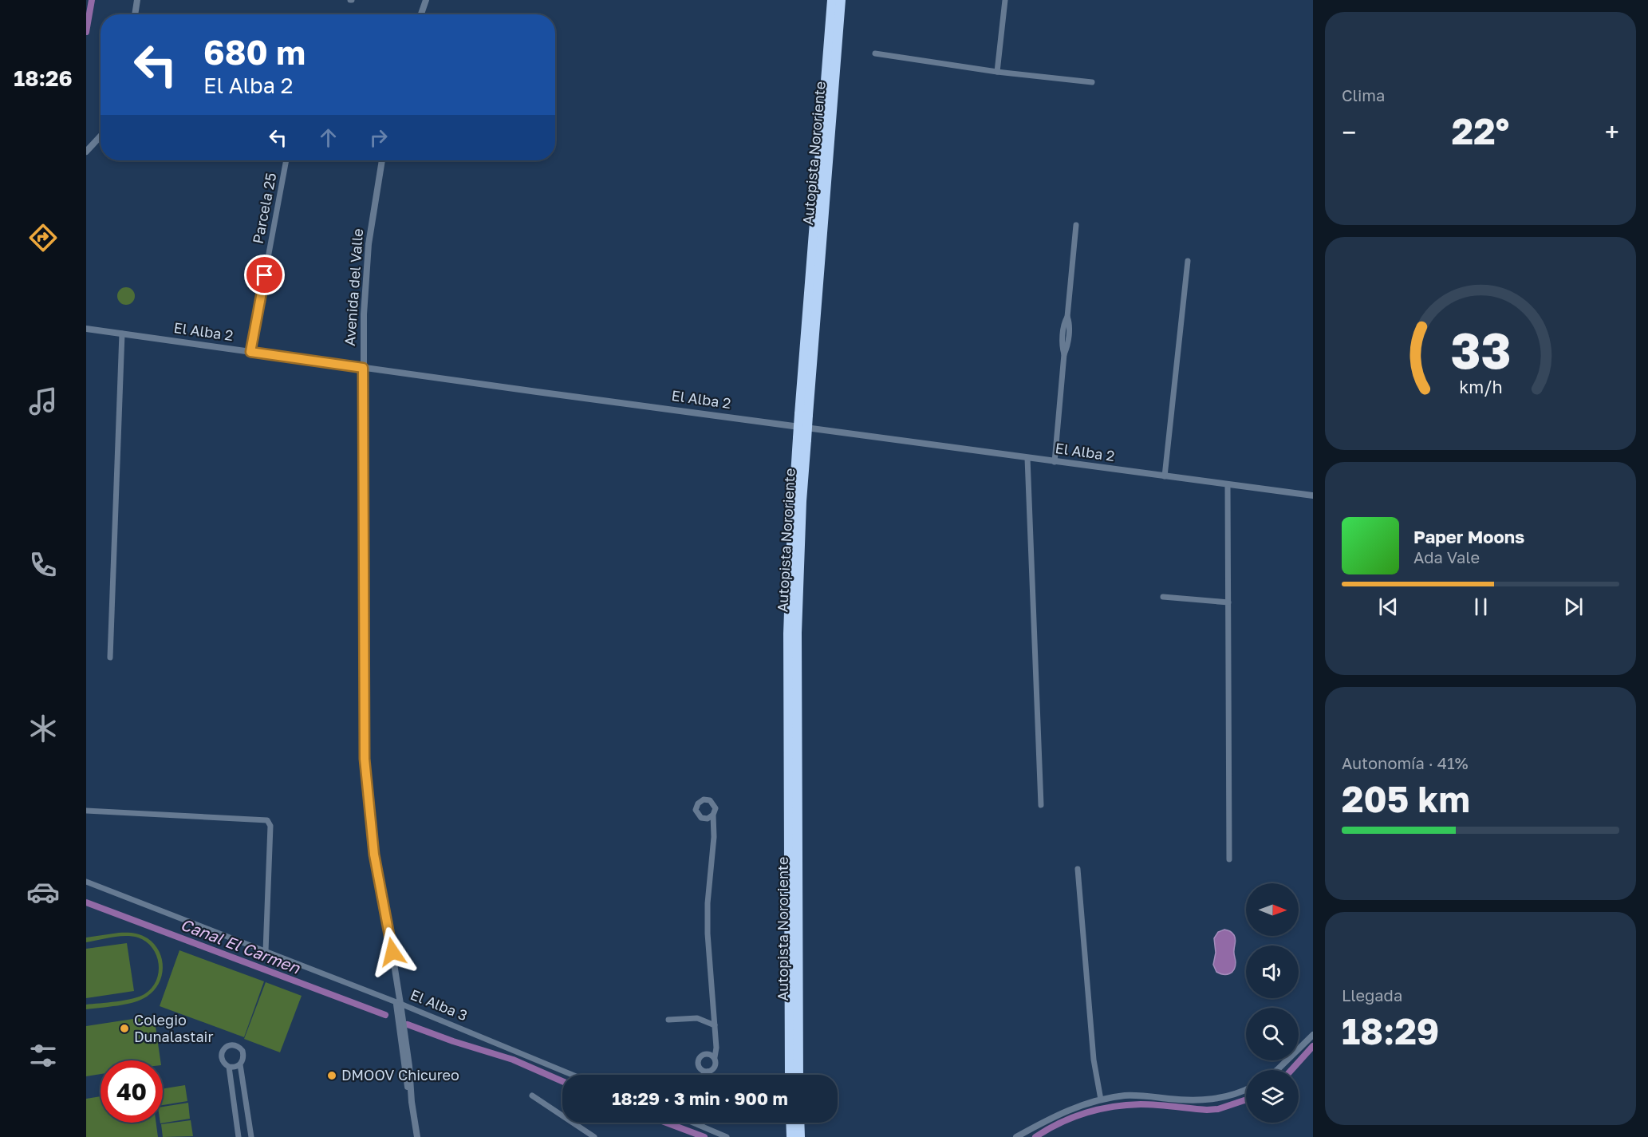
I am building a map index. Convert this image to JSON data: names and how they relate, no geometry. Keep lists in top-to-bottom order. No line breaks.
{"streets":{"highway":["Autopista Nororiente"],"street":["Parcela 25","Avenida del Valle","El Alba 2","El Alba 3"]},"crossings":[["Parcela 25","El Alba 2"],["Avenida del Valle","El Alba 2"],["Avenida del Valle","El Alba 3"]],"water":["Canal El Carmen"],"places":["Colegio Dunalastair","DMOOV Chicureo"],"north":"right","page":{"tabs":"18:26","tile":["Clima",["Autonomía · 41%","205 km"],["Llegada","18:29"]],"turn":["680 m","El Alba 2"],"heat":["−","22°","+"],"song":["Paper Moons","Ada Vale"],"limit":"40","trip":"18:29 · 3 min · 900 m","gauge":["33","km/h"]}}
